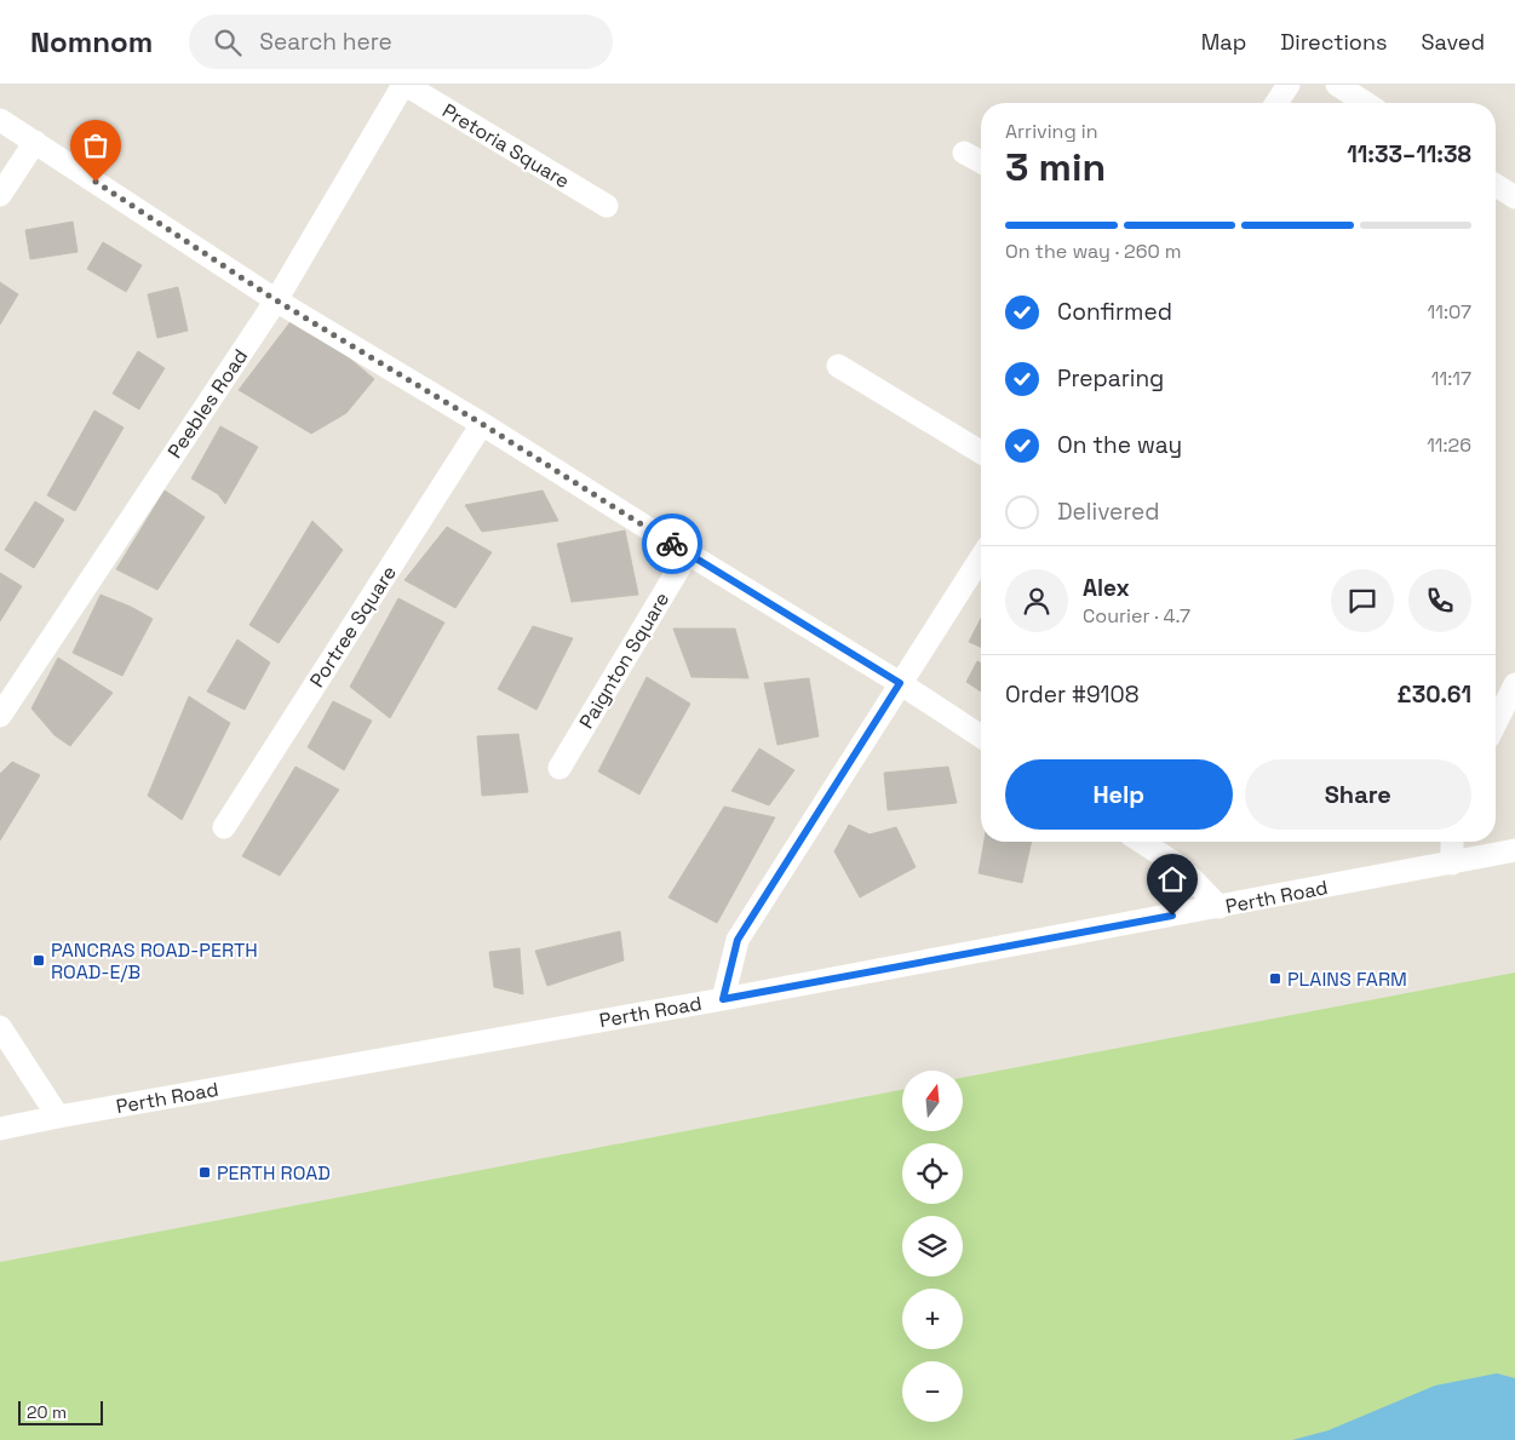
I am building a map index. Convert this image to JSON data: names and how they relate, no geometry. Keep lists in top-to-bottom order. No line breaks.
{"streets":{"street":["Pretoria Square","Peebles Road","Portree Square","Paignton Square","Perth Road"]},"crossings":[["Pretoria Square","Peebles Road"]],"places":{"transit":["PANCRAS ROAD-PERTH ROAD-E/B","PLAINS FARM","PERTH ROAD"]},"scale_bar":"20 m","north":"top","page":{"header":"Nomnom","search":"Search here","nav":["Map","Directions","Saved"],"heading":["3 min","Arriving in","11:33–11:38"],"panel":["Alex","Courier · 4.7","Order #9108","£30.61"],"bar":"On the way · 260 m","list":[["Confirmed","11:07"],["Preparing","11:17"],["On the way","11:26"],"Delivered"],"buttons":["Help","Share"],"map_buttons":["+","−"],"scale":"20 m"}}
